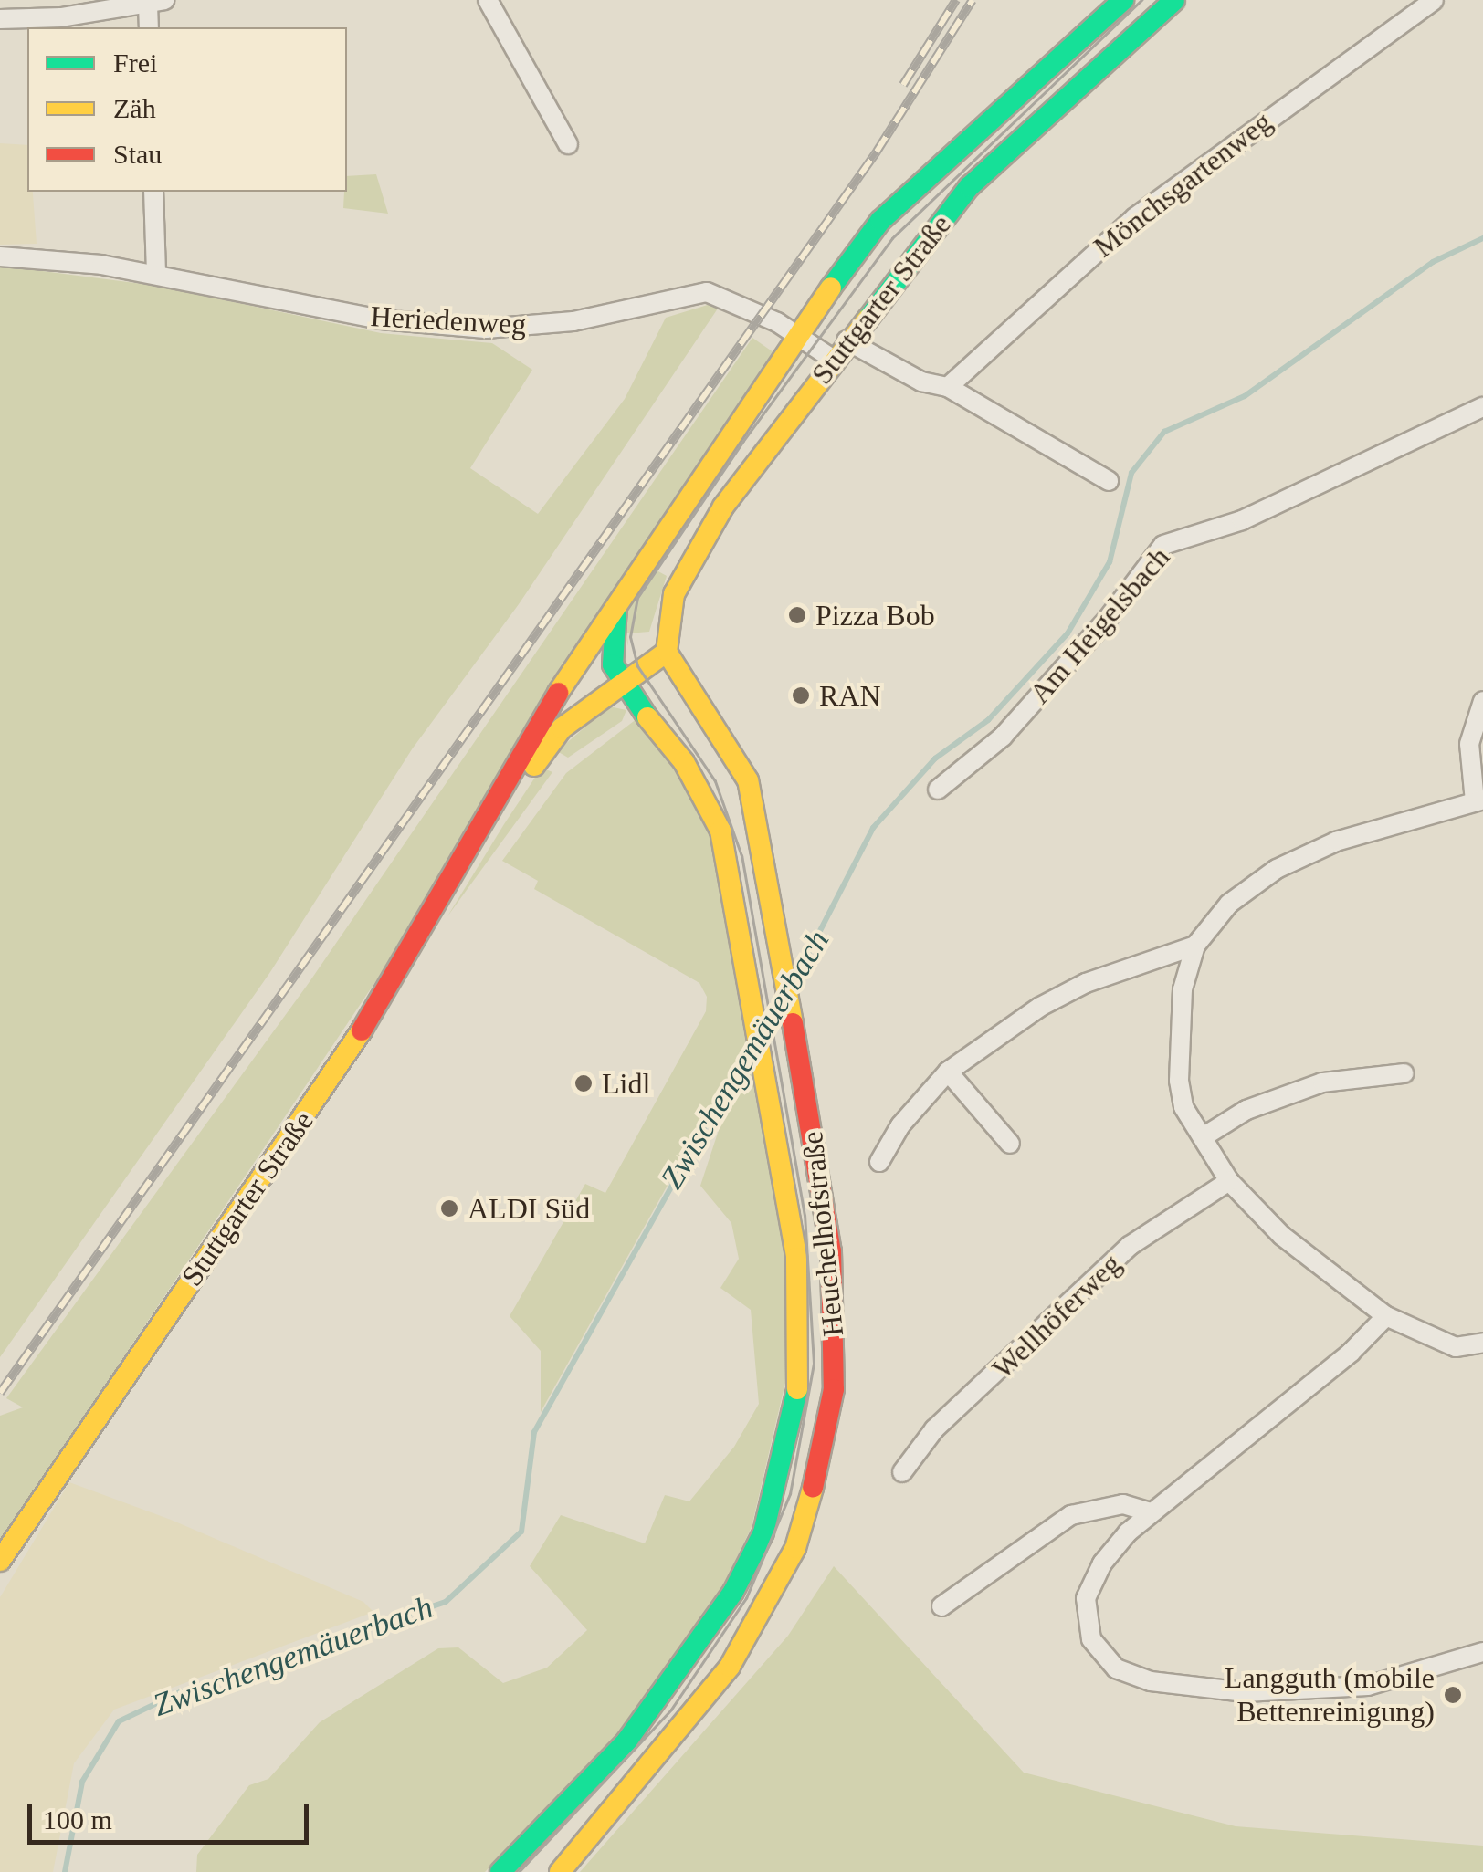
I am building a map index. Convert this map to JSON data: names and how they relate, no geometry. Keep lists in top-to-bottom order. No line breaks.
{"streets":{"main road":["Stuttgarter Straße","Heuchelhofstraße"],"street":["Mönchsgartenweg","Heriedenweg","Am Heigelsbach","Wellhöferweg"]},"crossings":[["Stuttgarter Straße","Heriedenweg"],["Stuttgarter Straße","Heuchelhofstraße"]],"water":["Zwischengemäuerbach"],"places":["Pizza Bob","RAN","Lidl","ALDI Süd","Langguth (mobile Bettenreinigung)"],"legend":["Frei","Zäh","Stau"],"scale_bar":"100 m"}
